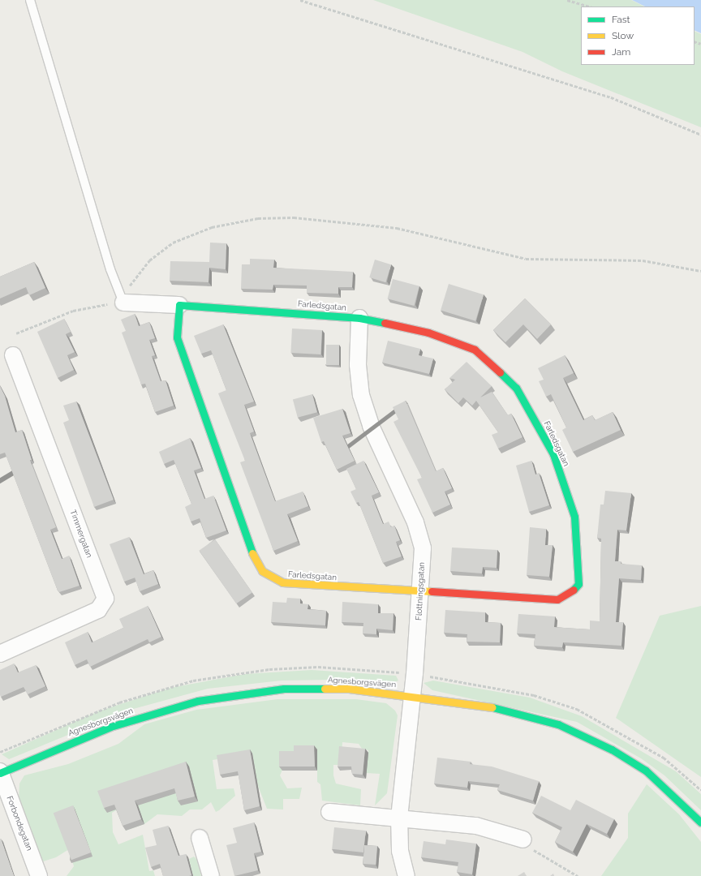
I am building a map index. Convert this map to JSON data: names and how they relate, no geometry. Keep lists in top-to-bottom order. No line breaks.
{"streets":{"street":["Farledsgatan","Timmergatan","Flottningsgatan","Agnesborgsvägen","Forbondegatan"]},"crossings":[["Farledsgatan","Flottningsgatan"],["Flottningsgatan","Agnesborgsvägen"],["Agnesborgsvägen","Forbondegatan"]],"legend":["Fast","Slow","Jam"]}
